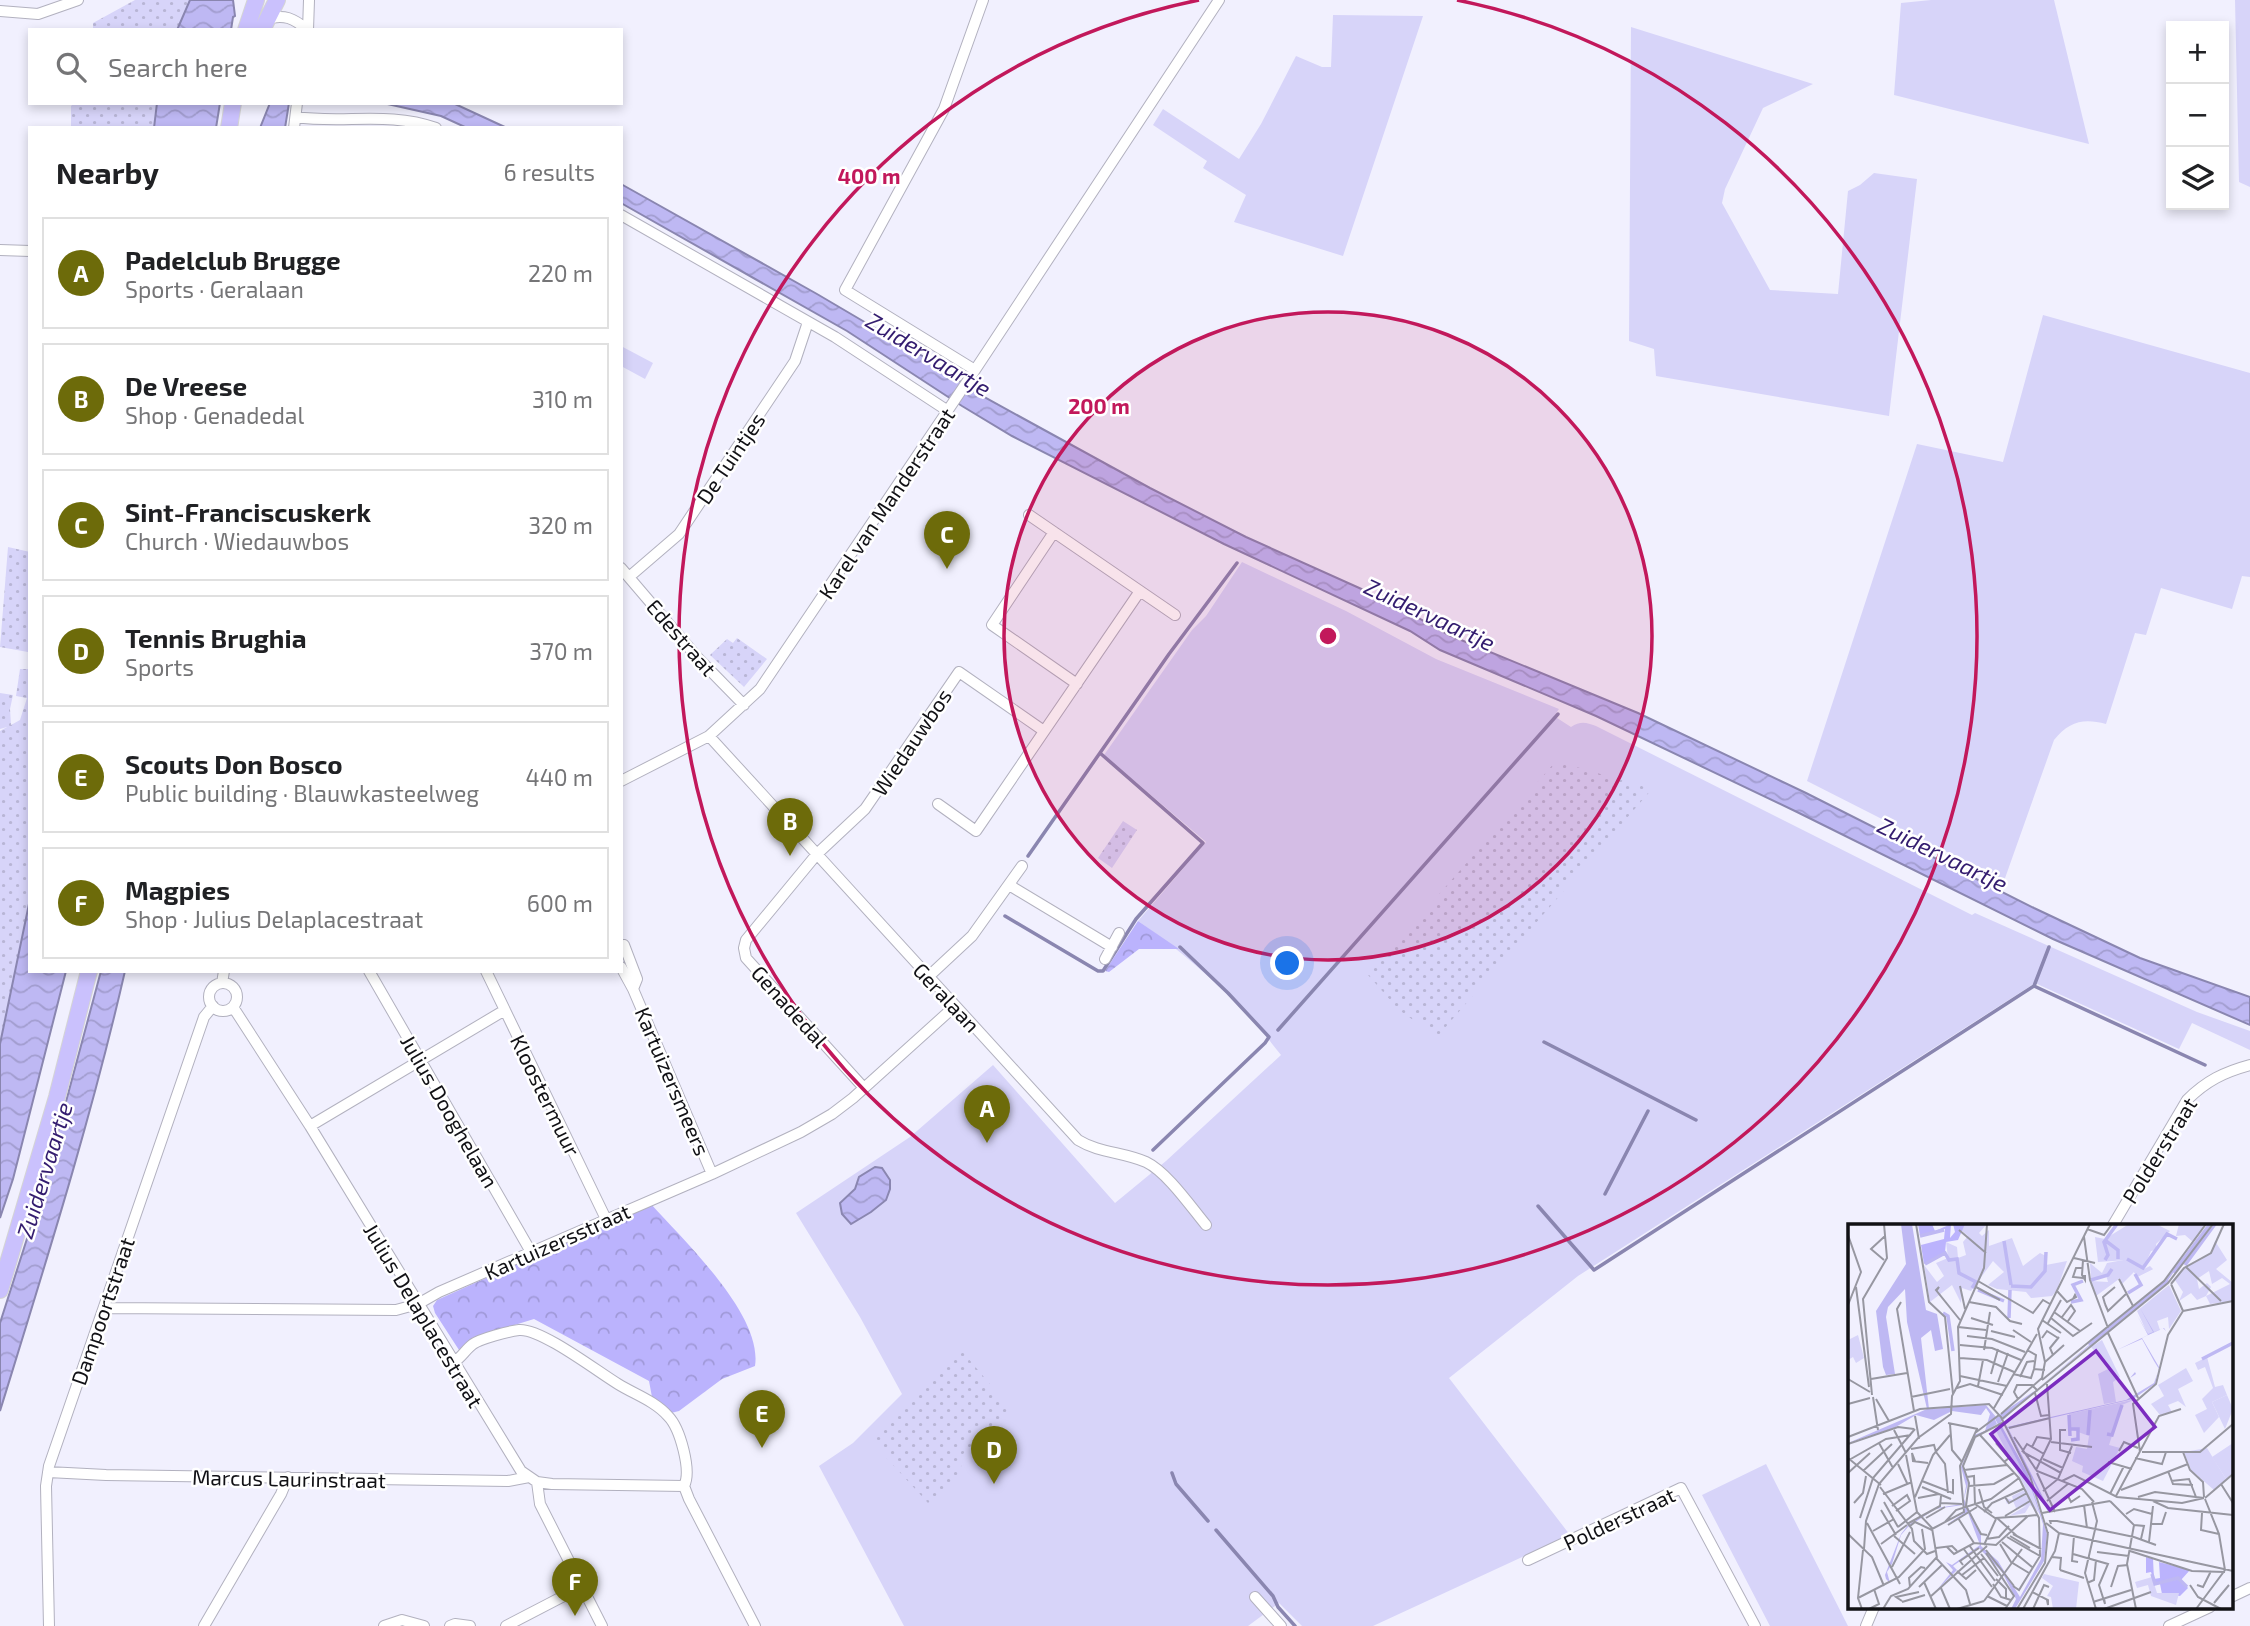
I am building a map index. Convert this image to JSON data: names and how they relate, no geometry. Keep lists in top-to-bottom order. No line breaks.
{"streets":{"street":["De Tuintjes","Karel van Manderstraat","Edestraat","Wiedauwbos","Geralaan","Genadedal","Kartuizersmeers","Kloostermuur","Julius Dooghelaan","Polderstraat","Kartuizersstraat","Dampoortstraat","Julius Delaplacestraat","Marcus Laurinstraat"]},"crossings":[["De Tuintjes","Edestraat"],["Karel van Manderstraat","Edestraat"],["Karel van Manderstraat","Geralaan"],["Wiedauwbos","Geralaan"],["Wiedauwbos","Genadedal"],["Geralaan","Genadedal"],["Geralaan","Kartuizersstraat"],["Genadedal","Kartuizersstraat"],["Kartuizersmeers","Kartuizersstraat"],["Kloostermuur","Kartuizersstraat"],["Julius Dooghelaan","Kartuizersstraat"],["Kartuizersstraat","Dampoortstraat"],["Kartuizersstraat","Julius Delaplacestraat"],["Dampoortstraat","Julius Delaplacestraat"],["Dampoortstraat","Marcus Laurinstraat"],["Julius Delaplacestraat","Marcus Laurinstraat"]],"water":["Zuidervaartje"],"page":{"map_buttons":["+","−"],"search":"Search here","heading":["Nearby","6 results"],"list":[{"mark":"A","name":"Padelclub Brugge","note":"Sports · Geralaan","value":"220 m"},{"mark":"B","name":"De Vreese","note":"Shop · Genadedal","value":"310 m"},{"mark":"C","name":"Sint-Franciscuskerk","note":"Church · Wiedauwbos","value":"320 m"},{"mark":"D","name":"Tennis Brughia","note":"Sports","value":"370 m"},{"mark":"E","name":"Scouts Don Bosco","note":"Public building · Blauwkasteelweg","value":"440 m"},{"mark":"F","name":"Magpies","note":"Shop · Julius Delaplacestraat","value":"600 m"}],"pins":["C","B","A","E","D","F"]},"rings":["400 m","200 m"]}
